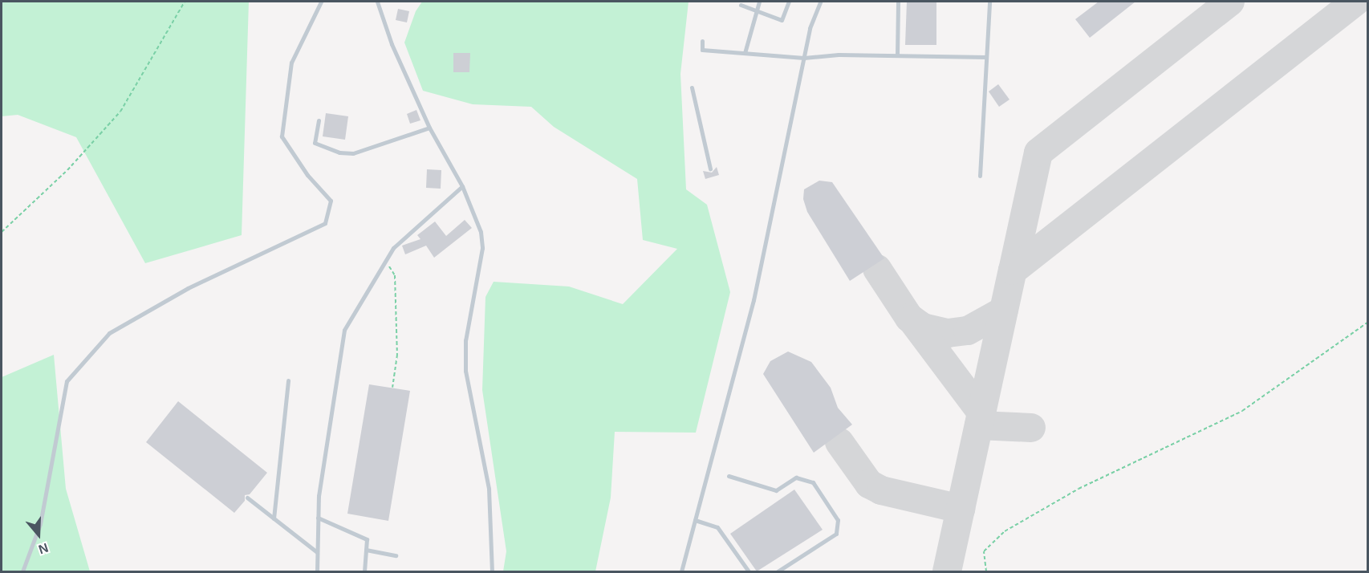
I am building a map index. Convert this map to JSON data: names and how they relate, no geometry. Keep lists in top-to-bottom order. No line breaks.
{"north":"bottom"}
